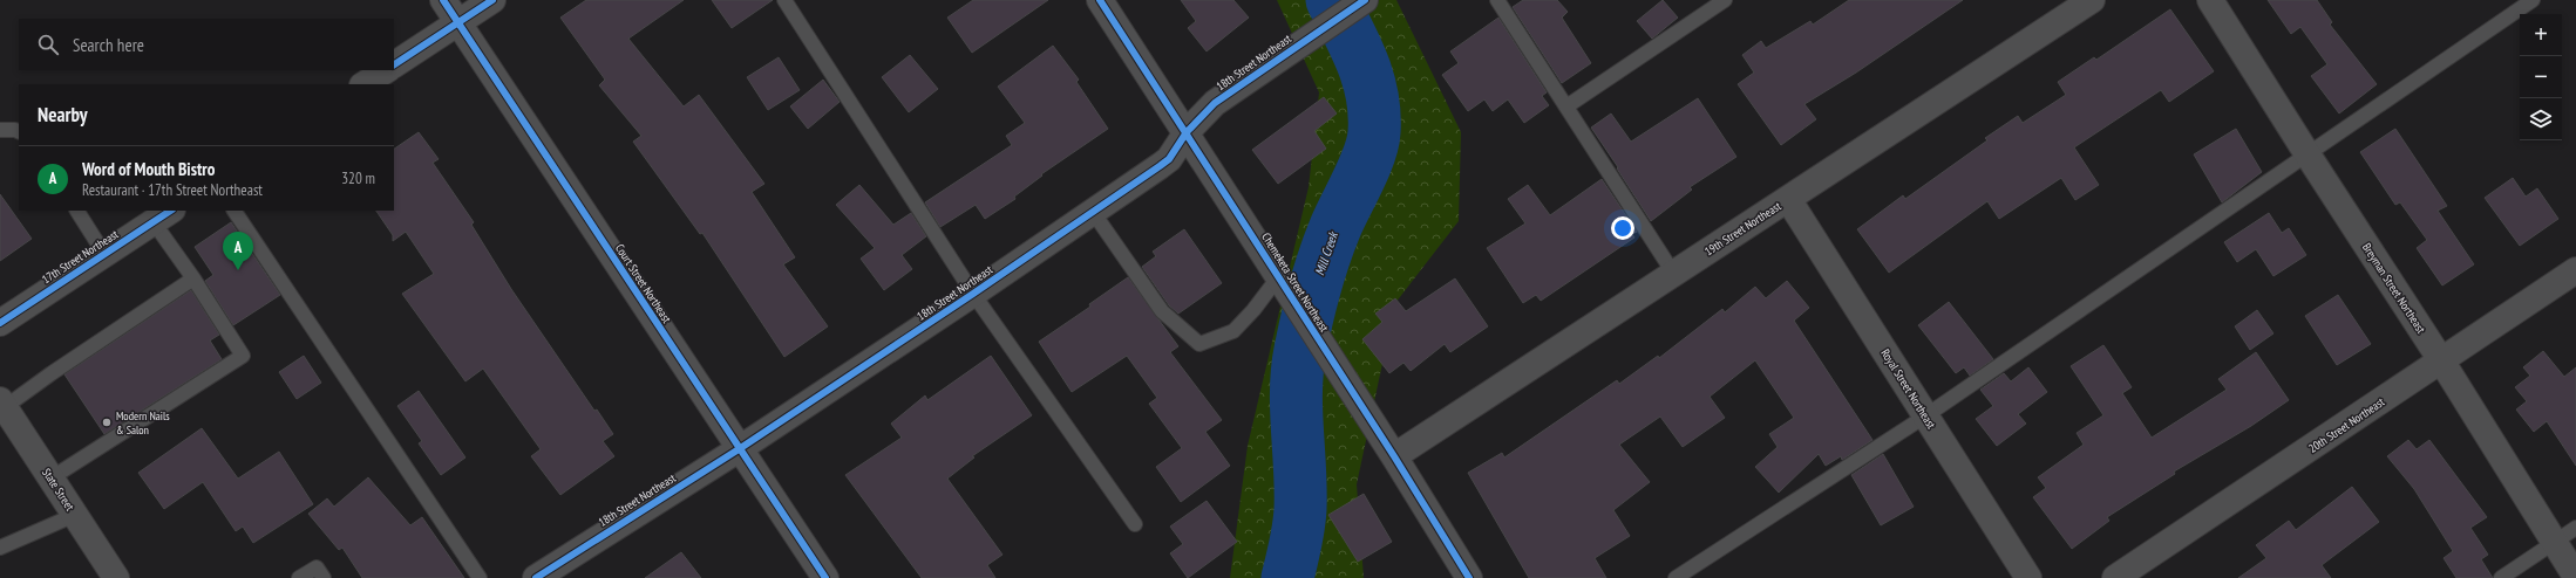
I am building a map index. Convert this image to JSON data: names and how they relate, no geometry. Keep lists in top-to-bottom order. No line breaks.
{"streets":{"street":["18th Street Northeast","19th Street Northeast","17th Street Northeast","Chemeketa Street Northeast","Court Street Northeast","Breyman Street Northeast","Royal Street Northeast","20th Street Northeast","State Street"]},"crossings":[["18th Street Northeast","Chemeketa Street Northeast"],["18th Street Northeast","Court Street Northeast"],["19th Street Northeast","Chemeketa Street Northeast"],["19th Street Northeast","Royal Street Northeast"],["Breyman Street Northeast","20th Street Northeast"]],"water":["Mill Creek"],"places":["Modern Nails & Salon"],"page":{"map_buttons":["+","−"],"search":"Search here","heading":"Nearby","list":[{"mark":"A","name":"Word of Mouth Bistro","note":"Restaurant · 17th Street Northeast","value":"320 m"}],"pins":"A"}}
